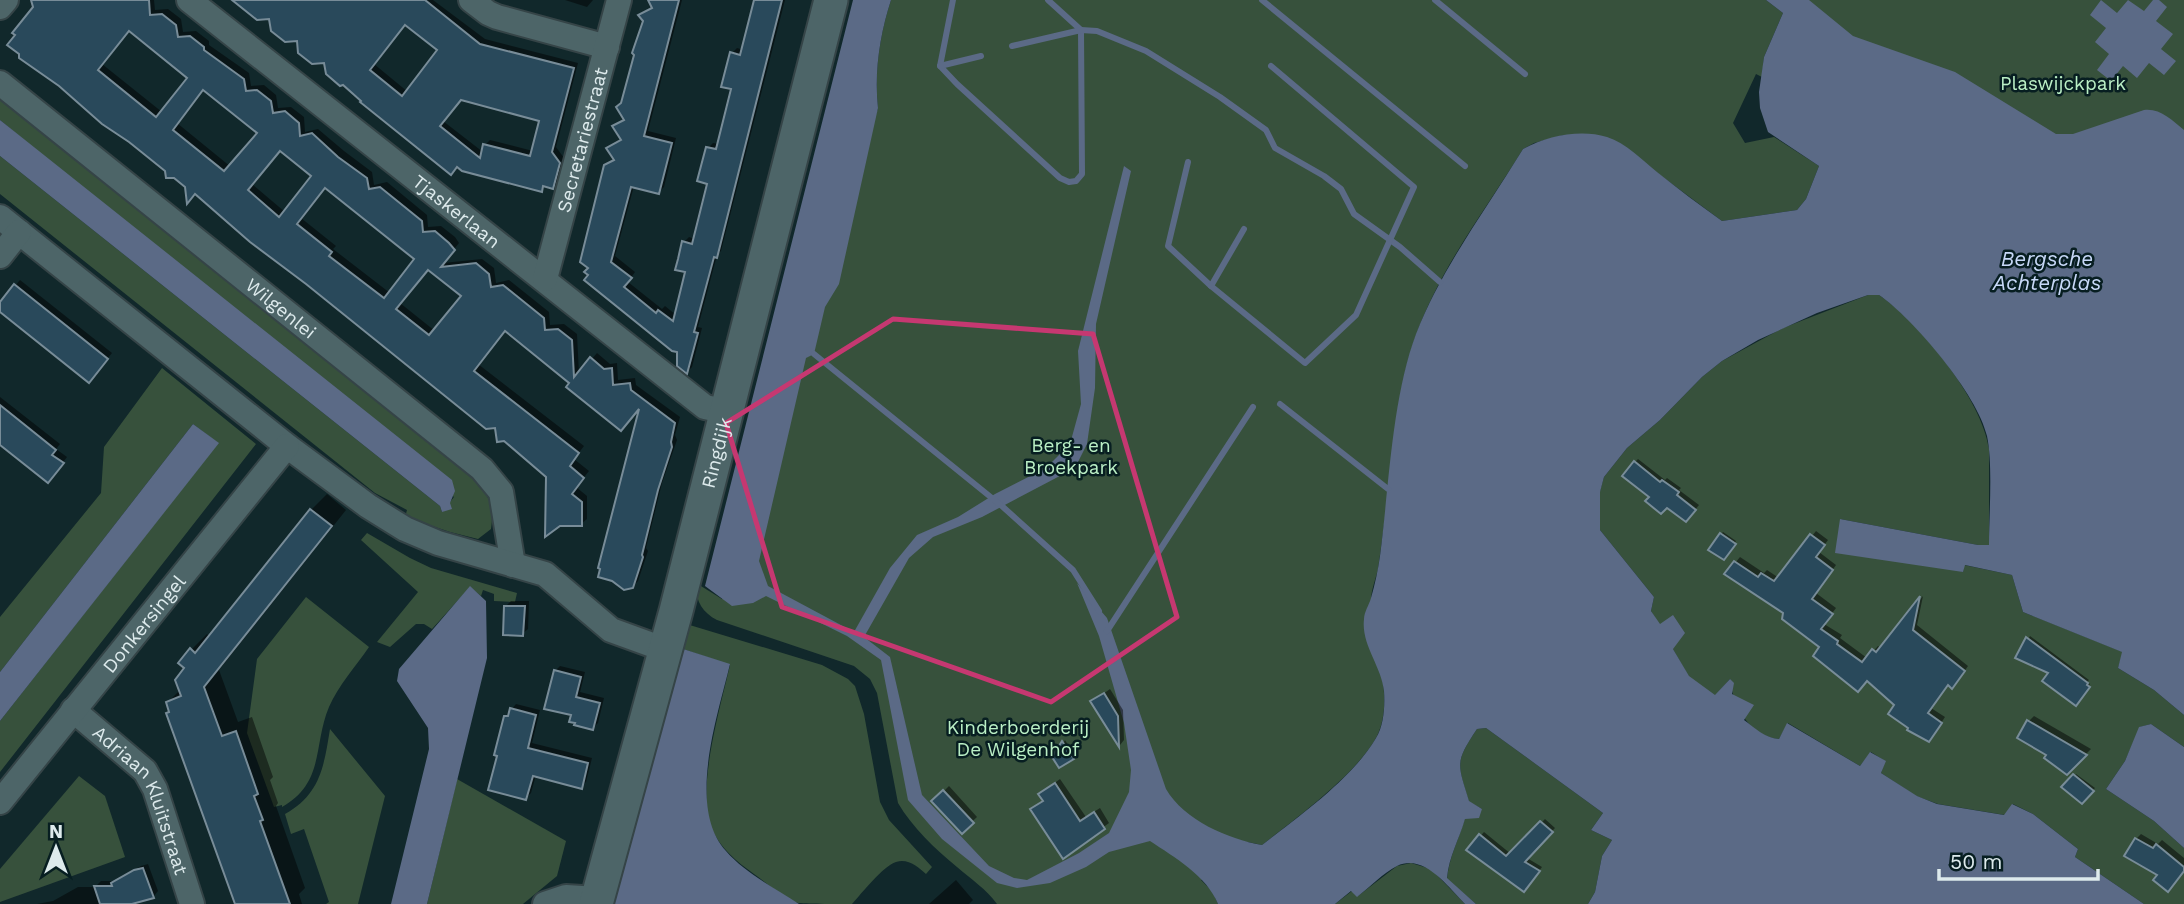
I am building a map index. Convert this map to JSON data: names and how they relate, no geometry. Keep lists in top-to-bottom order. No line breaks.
{"streets":{"street":["Secretariestraat","Tjaskerlaan","Wilgenlei","Ringdijk","Donkersingel","Adriaan Kluitstraat"]},"crossings":[["Secretariestraat","Tjaskerlaan"],["Tjaskerlaan","Ringdijk"],["Donkersingel","Adriaan Kluitstraat"]],"water":["Bergsche Achterplas"],"parks":["Plaswijckpark","Berg- en Broekpark","Kinderboerderij De Wilgenhof"],"scale_bar":"50 m","north":"top"}
